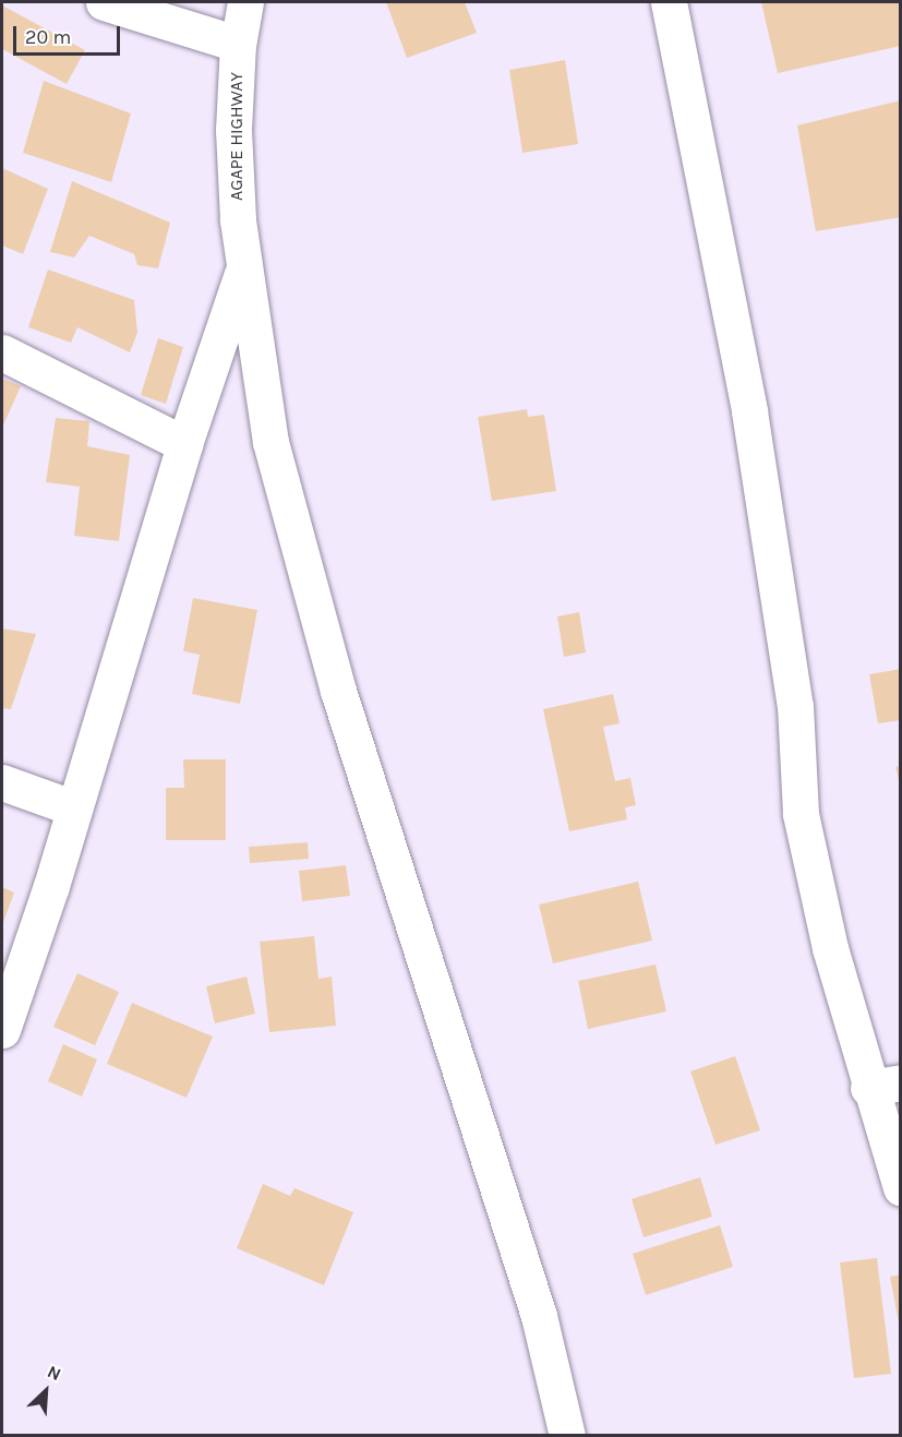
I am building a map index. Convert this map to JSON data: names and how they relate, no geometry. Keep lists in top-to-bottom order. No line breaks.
{"streets":{"street":["AGAPE HIGHWAY"]},"scale_bar":"20 m","north":"top right"}
